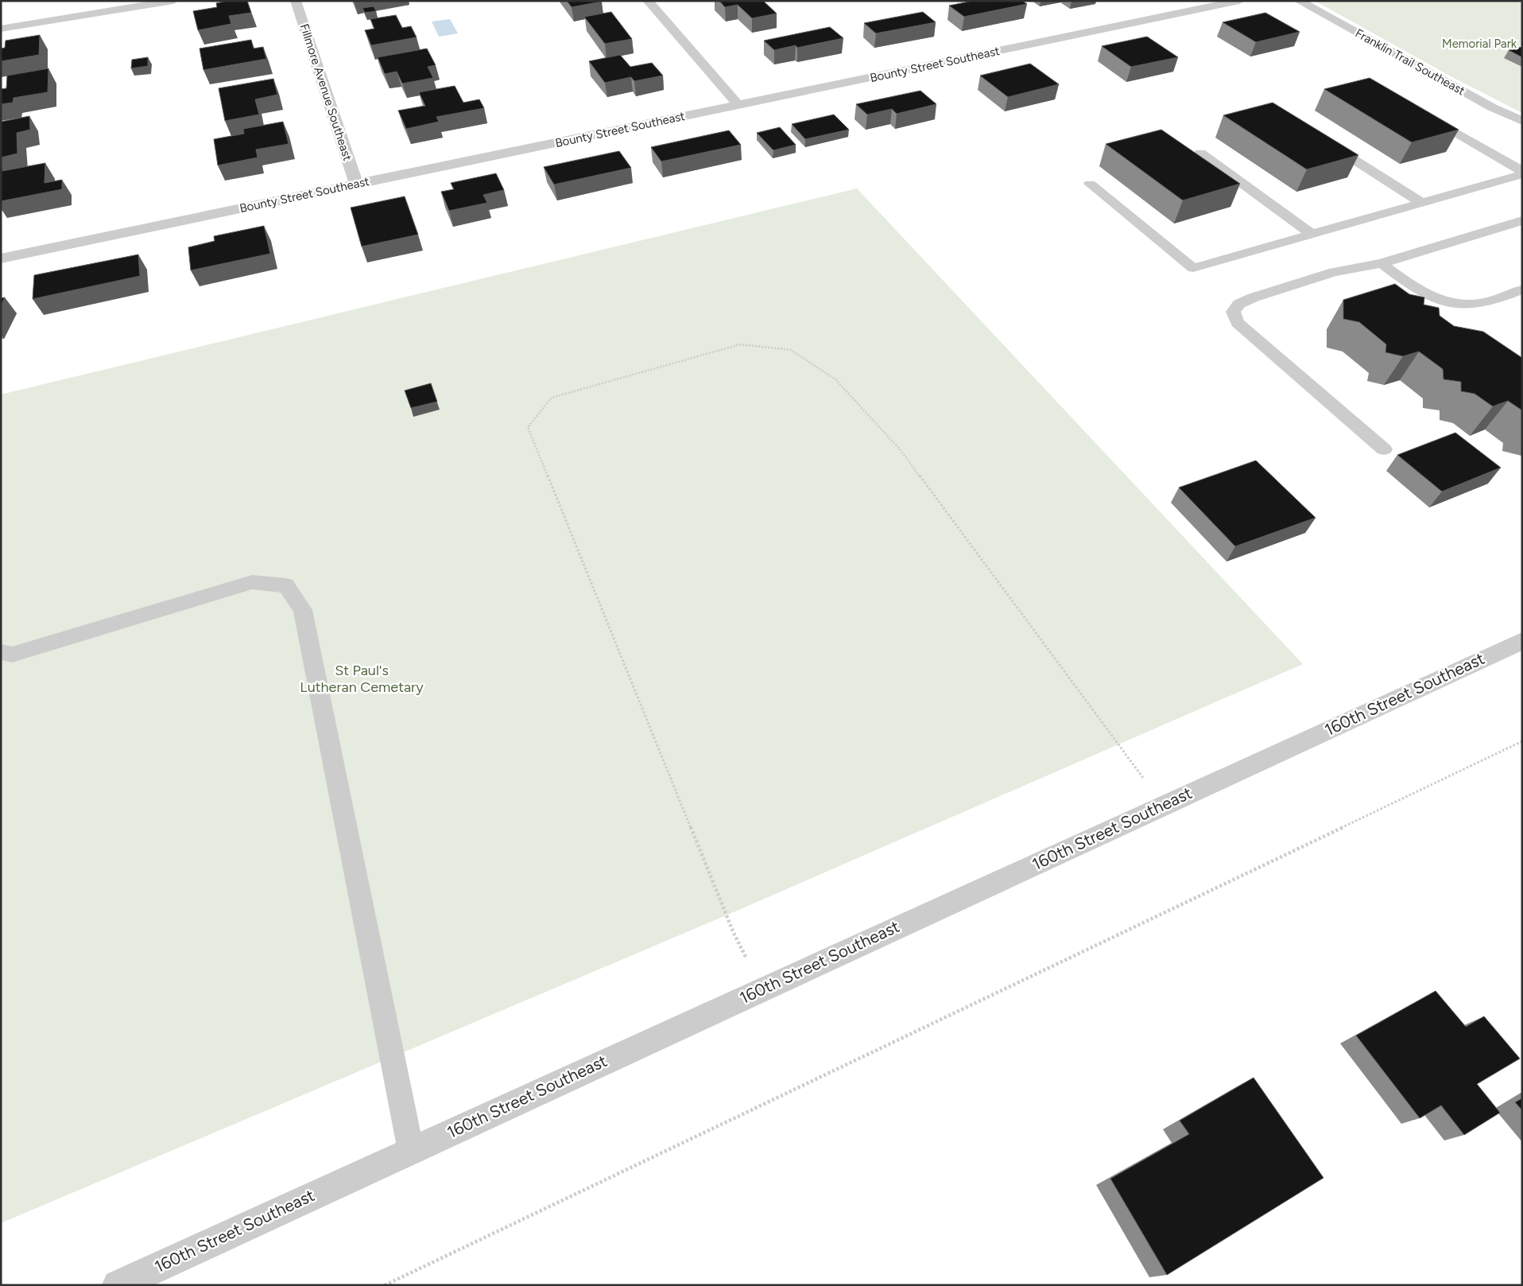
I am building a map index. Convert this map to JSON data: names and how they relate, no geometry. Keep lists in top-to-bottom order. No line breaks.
{"streets":{"street":["Franklin Trail Southeast","Bounty Street Southeast","Fillmore Avenue Southeast","160th Street Southeast"]},"crossings":[["Bounty Street Southeast","Fillmore Avenue Southeast"]],"parks":["Memorial Park","St Paul's Lutheran Cemetary"]}
